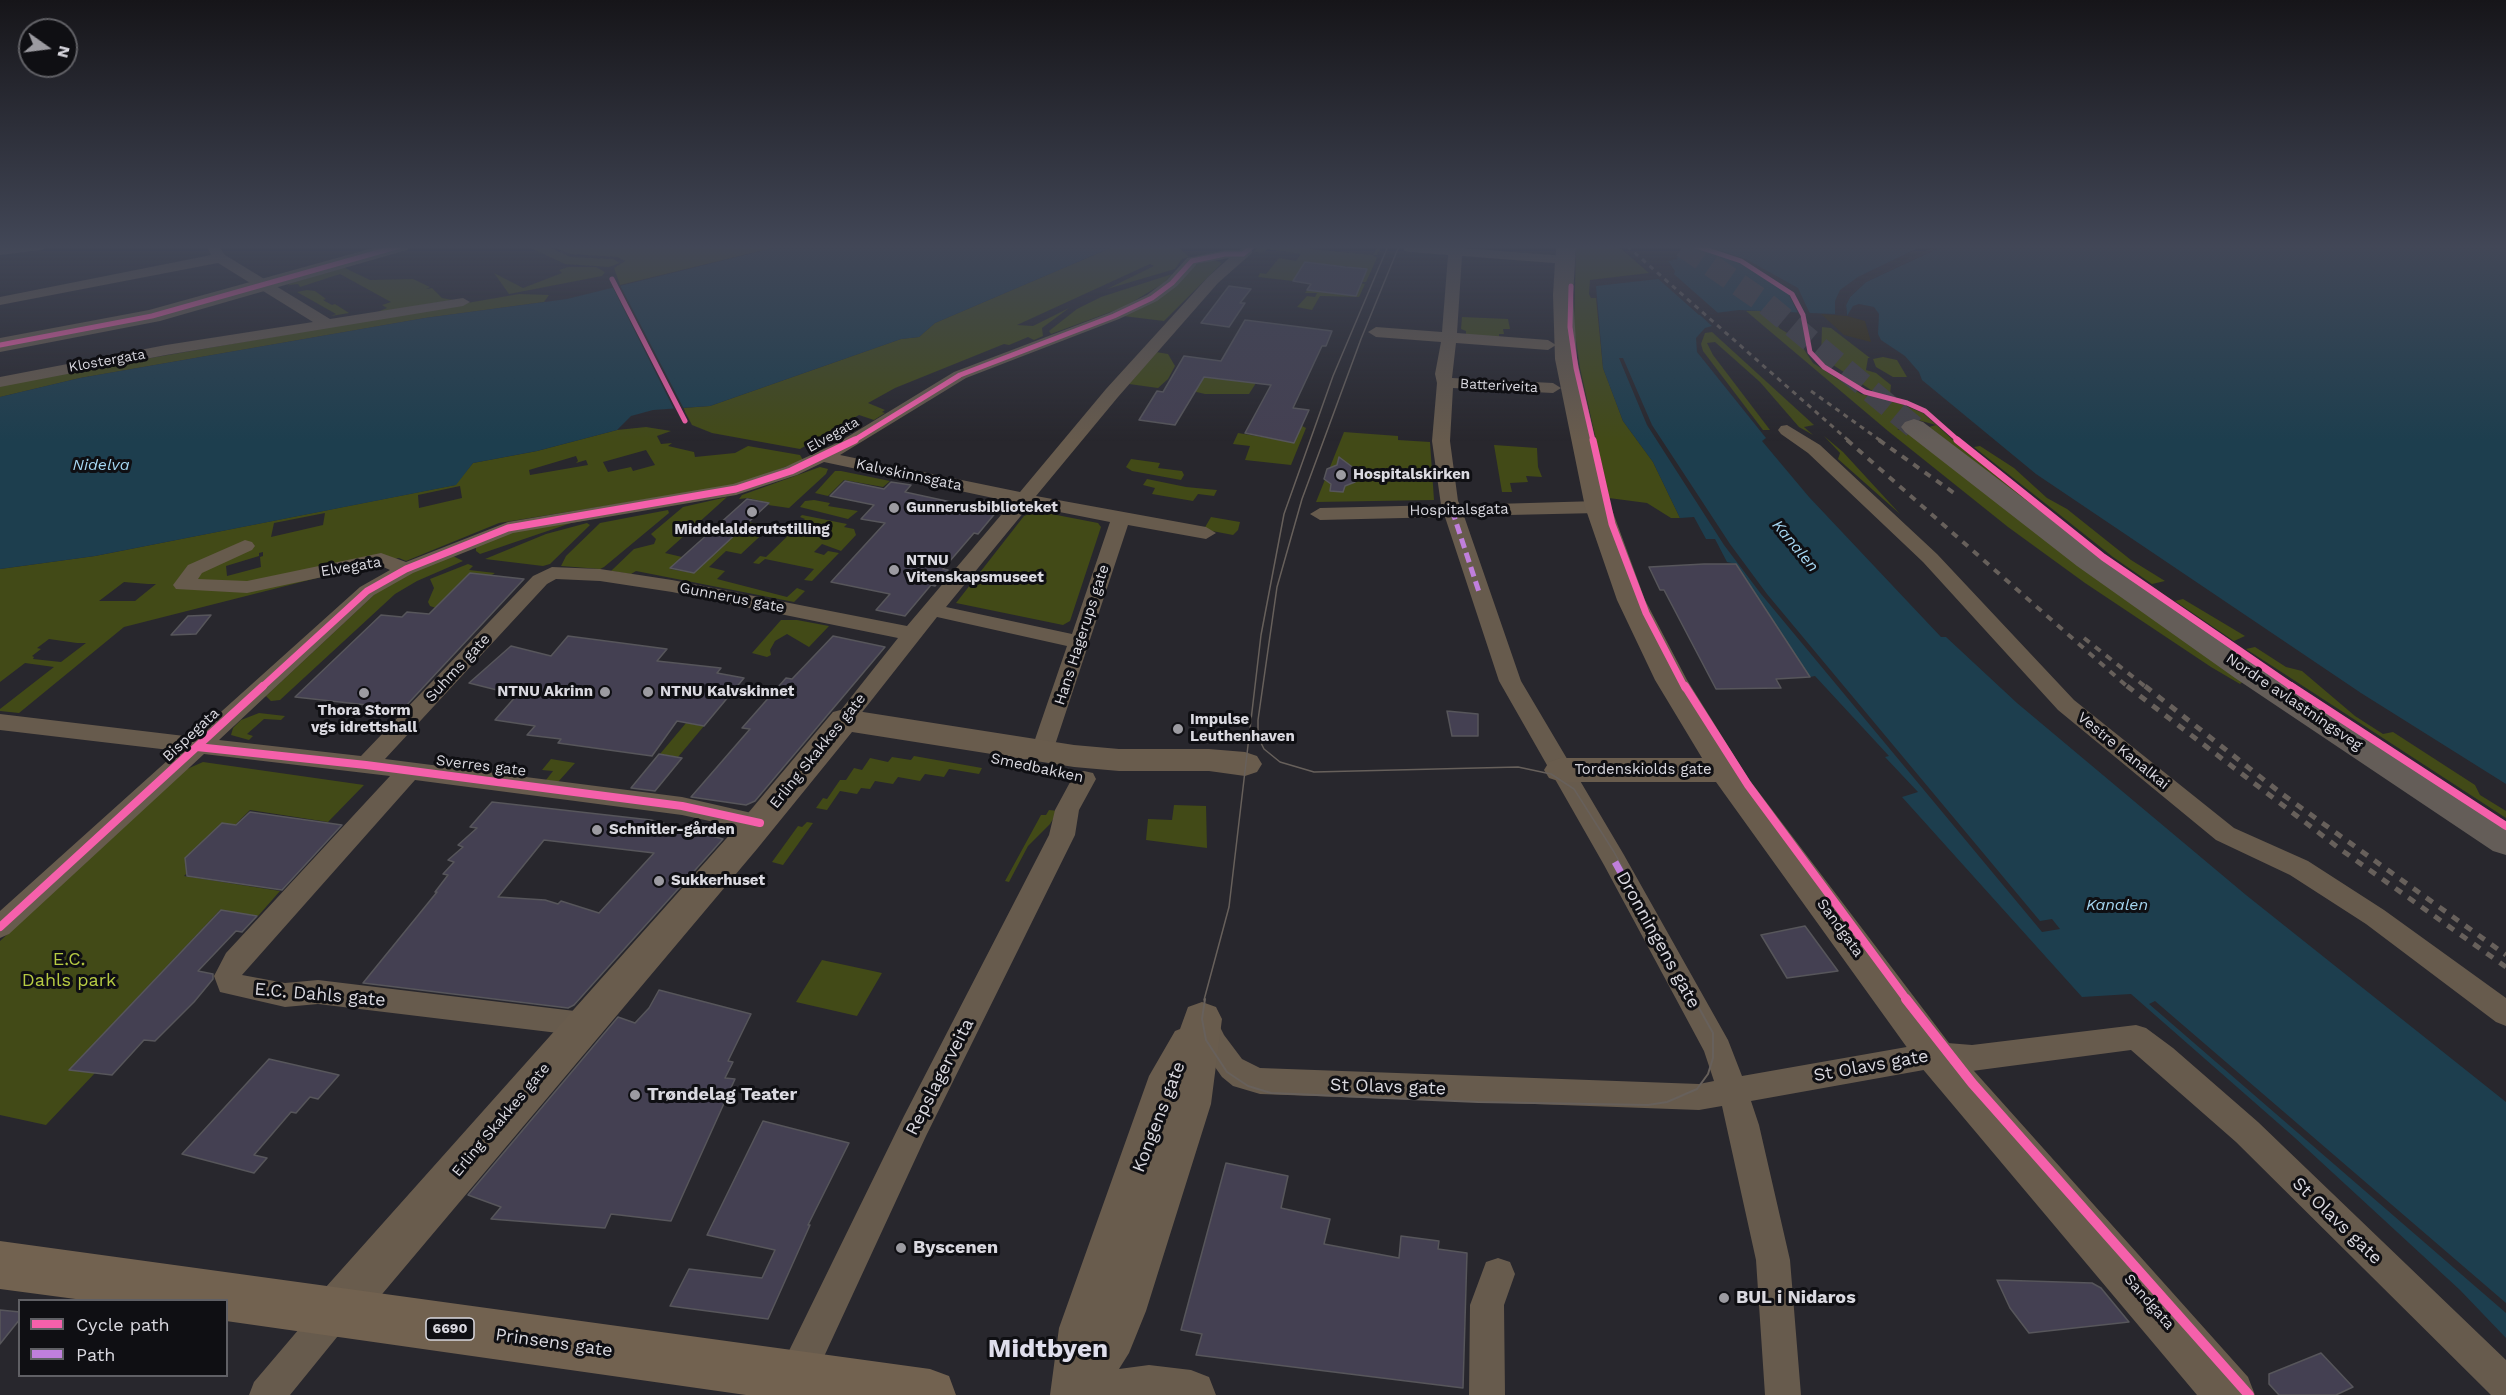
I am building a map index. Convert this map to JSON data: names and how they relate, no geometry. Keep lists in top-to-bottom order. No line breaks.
{"streets":{"highway":["Nordre avlastningsveg"],"main road":["Erling Skakkes gate","Smedbakken","Tordenskiolds gate","Sandgata","Kongens gate","6690","Prinsens gate"],"street":["Klostergata","Batteriveita","Elvegata","Kalvskinnsgata","Hospitalsgata","Gunnerus gate","Hans Hagerups gate","Suhms gate","Bispegata","Vestre Kanalkai","Sverres gate","Dronningens gate","E.C. Dahls gate","St Olavs gate","Repslagerveita"]},"crossings":[["Batteriveita","Dronningens gate"],["Elvegata","Kalvskinnsgata"],["Elvegata","Bispegata"],["Kalvskinnsgata","Hans Hagerups gate"],["Kalvskinnsgata","Erling Skakkes gate"],["Hospitalsgata","Sandgata"],["Hospitalsgata","Dronningens gate"],["Gunnerus gate","Suhms gate"],["Gunnerus gate","Erling Skakkes gate"],["Hans Hagerups gate","Smedbakken"],["Suhms gate","Sverres gate"],["Bispegata","Sverres gate"],["Erling Skakkes gate","Sverres gate"],["Erling Skakkes gate","Smedbakken"],["Erling Skakkes gate","E.C. Dahls gate"],["Erling Skakkes gate","Prinsens gate"],["Sverres gate","E.C. Dahls gate"],["Smedbakken","Repslagerveita"],["Tordenskiolds gate","Sandgata"],["Tordenskiolds gate","Dronningens gate"],["Sandgata","St Olavs gate"],["Dronningens gate","St Olavs gate"],["St Olavs gate","Kongens gate"],["Repslagerveita","Prinsens gate"]],"districts":["Midtbyen"],"water":["Nidelva","Kanalen"],"parks":["E.C. Dahls park"],"places":["Hospitalskirken","Gunnerusbiblioteket","Middelalderutstilling","NTNU Vitenskapsmuseet","NTNU Akrinn","NTNU Kalvskinnet","Thora Storm vgs idrettshall","Impulse Leuthenhaven","Schnitler-gården","Sukkerhuset","Trøndelag Teater","Byscenen","BUL i Nidaros"],"legend":["Cycle path","Path"],"north":"right"}
